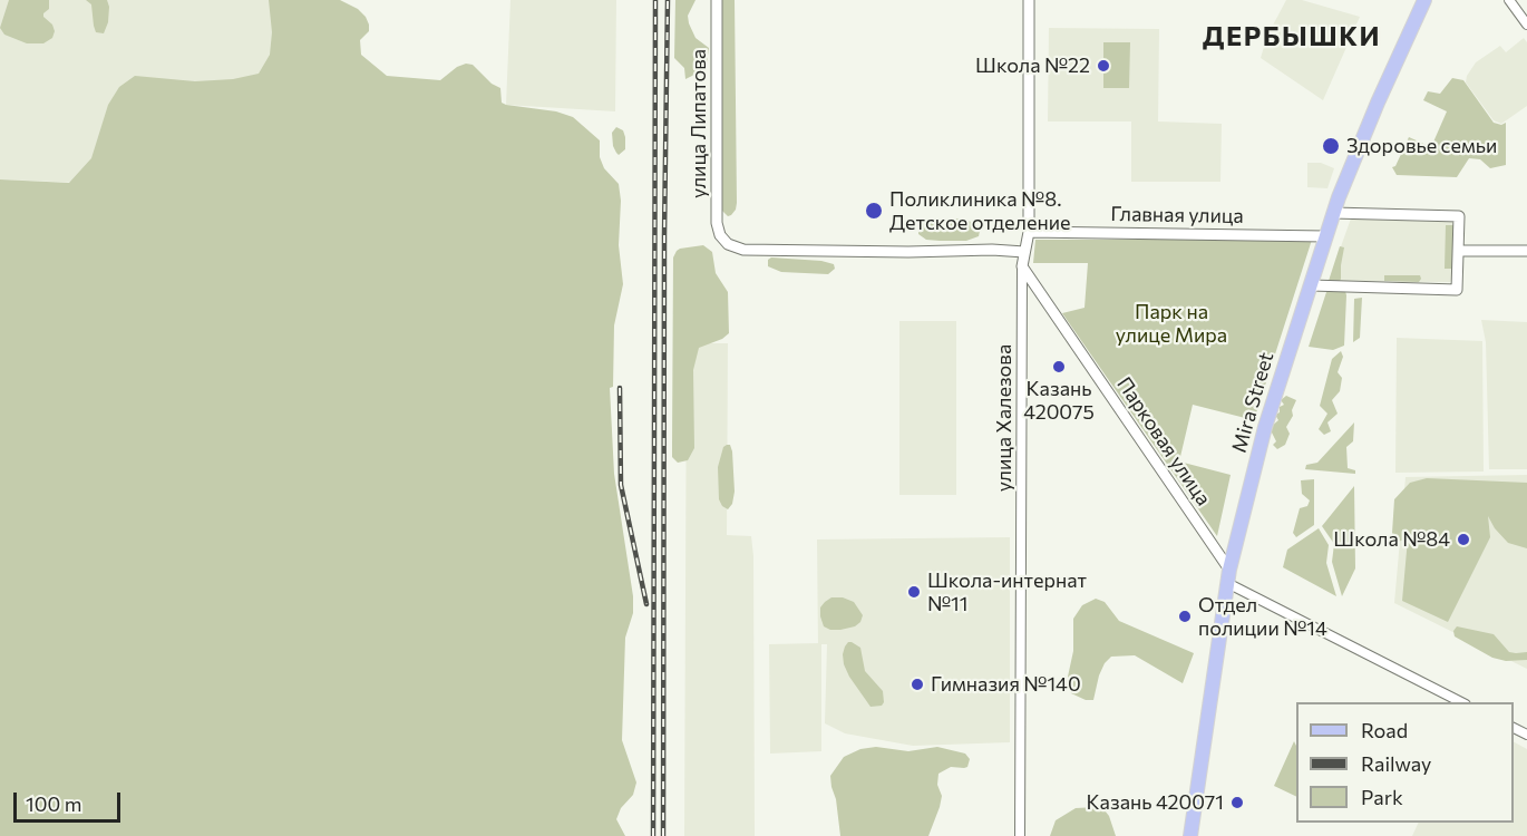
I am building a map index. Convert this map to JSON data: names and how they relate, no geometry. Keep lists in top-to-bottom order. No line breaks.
{"streets":{"main road":["Mira Street"],"street":["улица Липатова","Главная улица","улица Халезова","Парковая улица"]},"crossings":[["улица Липатова","улица Халезова"],["Главная улица","Mira Street"],["Главная улица","улица Халезова"],["Mira Street","Парковая улица"],["улица Халезова","Парковая улица"]],"districts":["ДЕРБЫШКИ"],"parks":["Парк на улице Мира"],"places":["Школа №22","Здоровье семьи","Поликлиника №8. Детское отделение","Казань 420075","Школа №84","Школа-интернат №11","Отдел полиции №14","Гимназия №140","Казань 420071"],"legend":["Road","Railway","Park"],"scale_bar":"100 m"}
